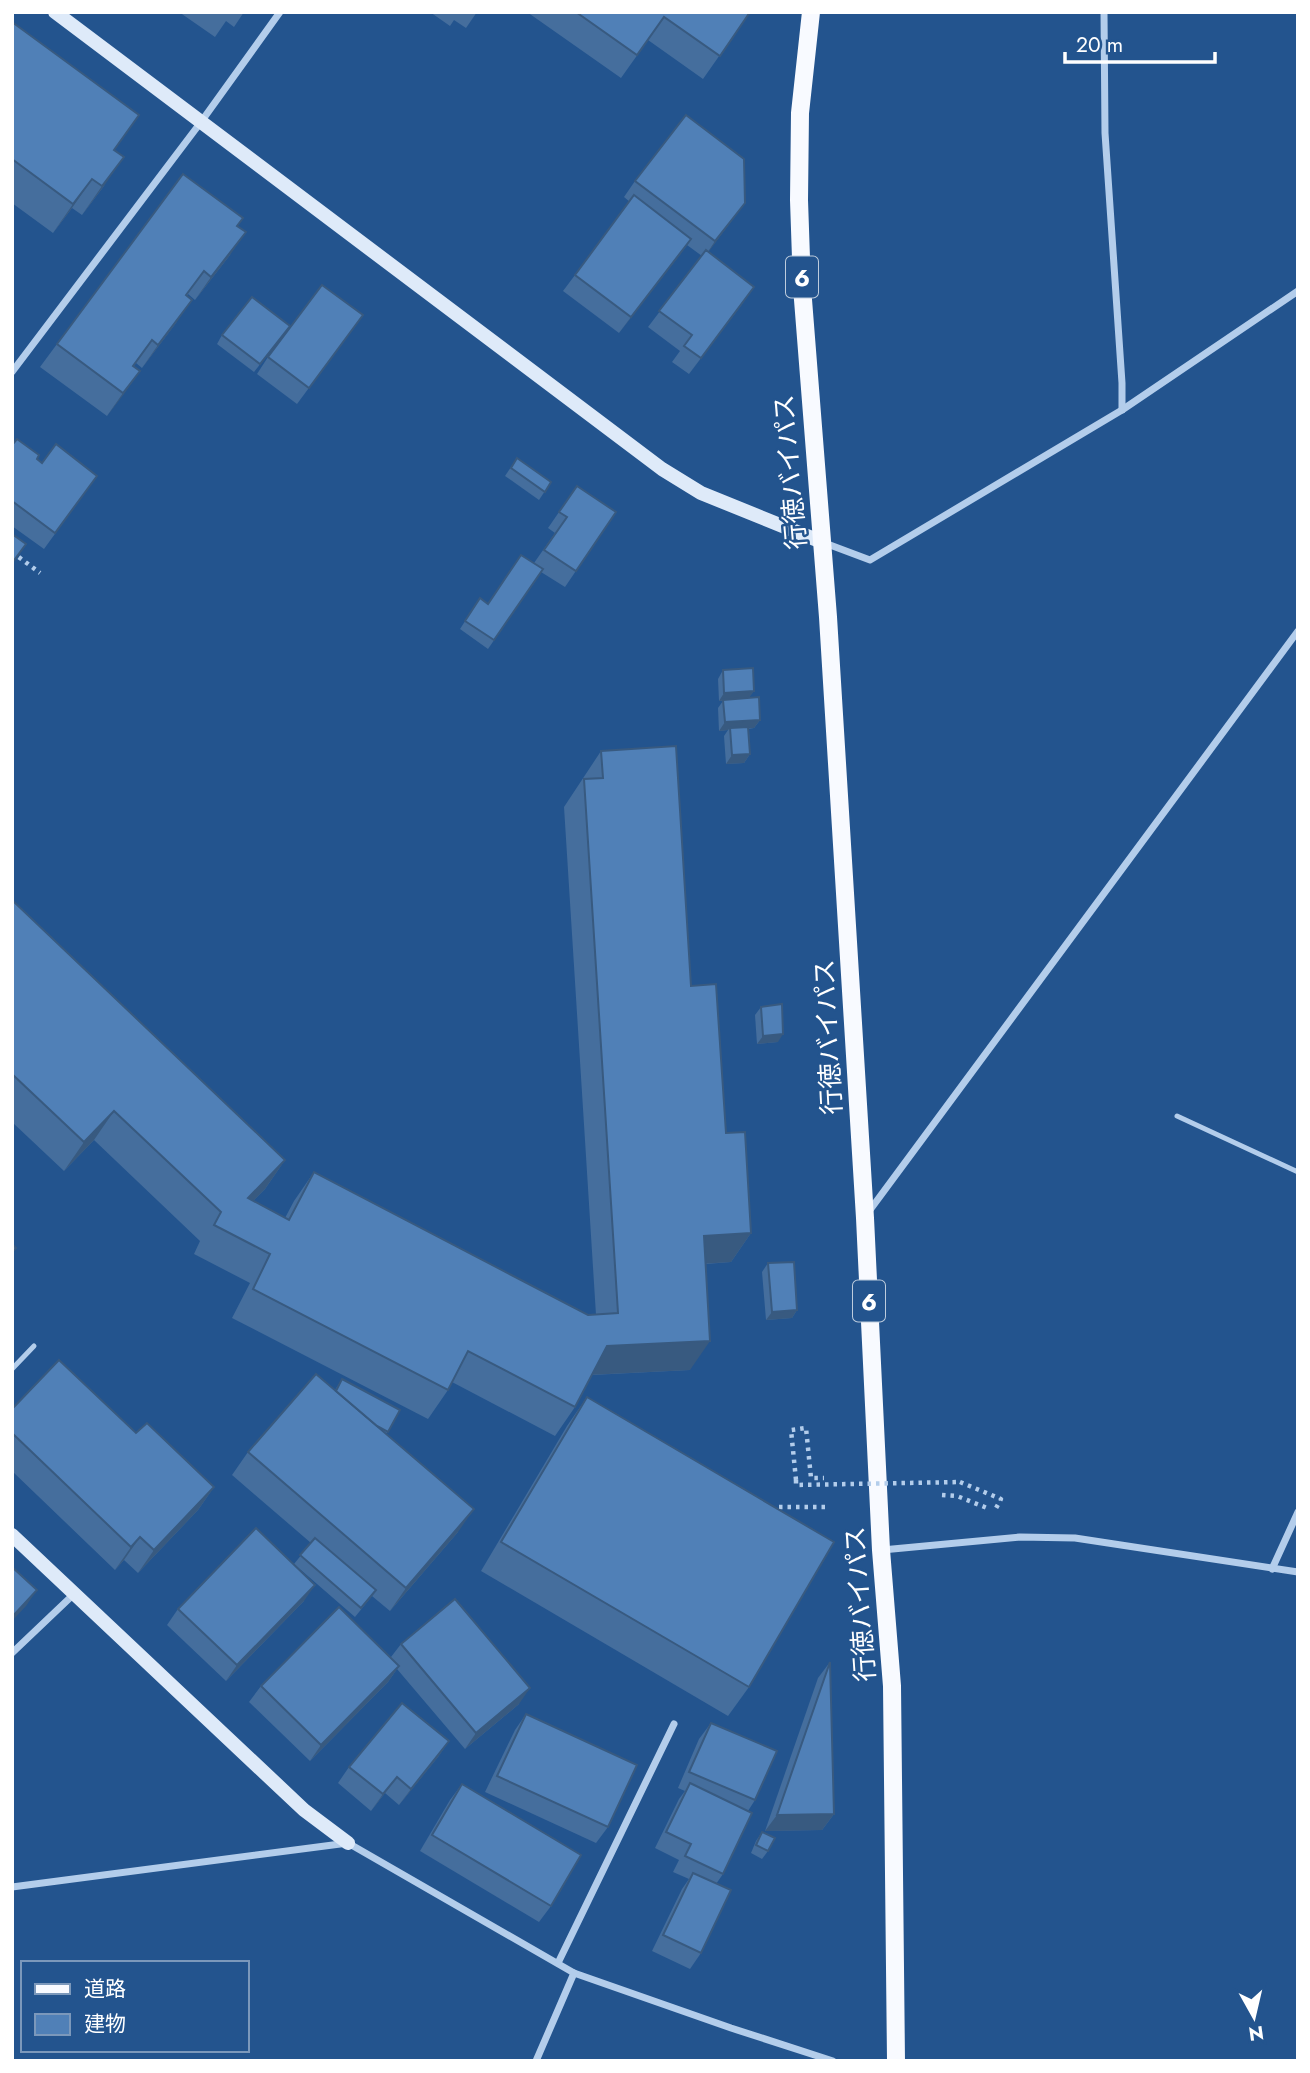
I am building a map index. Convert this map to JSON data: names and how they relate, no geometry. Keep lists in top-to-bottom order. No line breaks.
{"streets":{"main road":["6","行徳バイパス"]},"legend":["道路","建物"],"scale_bar":"20 m","north":"bottom"}
